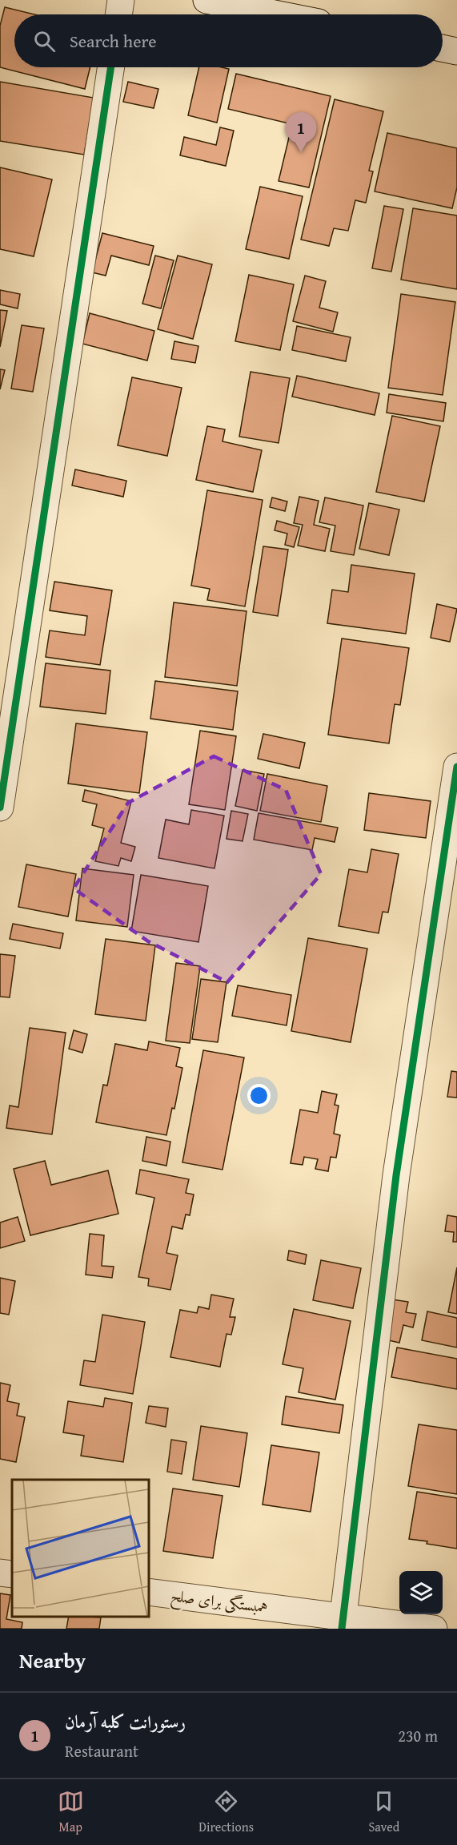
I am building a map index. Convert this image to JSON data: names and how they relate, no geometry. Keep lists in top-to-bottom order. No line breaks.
{"streets":{"street":["همبستگی برای صلح"]},"page":{"search":"Search here","pins":"1","heading":"Nearby","list":[{"mark":"1","name":"رستورانت کلبه آرمان","note":"Restaurant","value":"230 m"}],"nav":["Map","Directions","Saved"]}}
